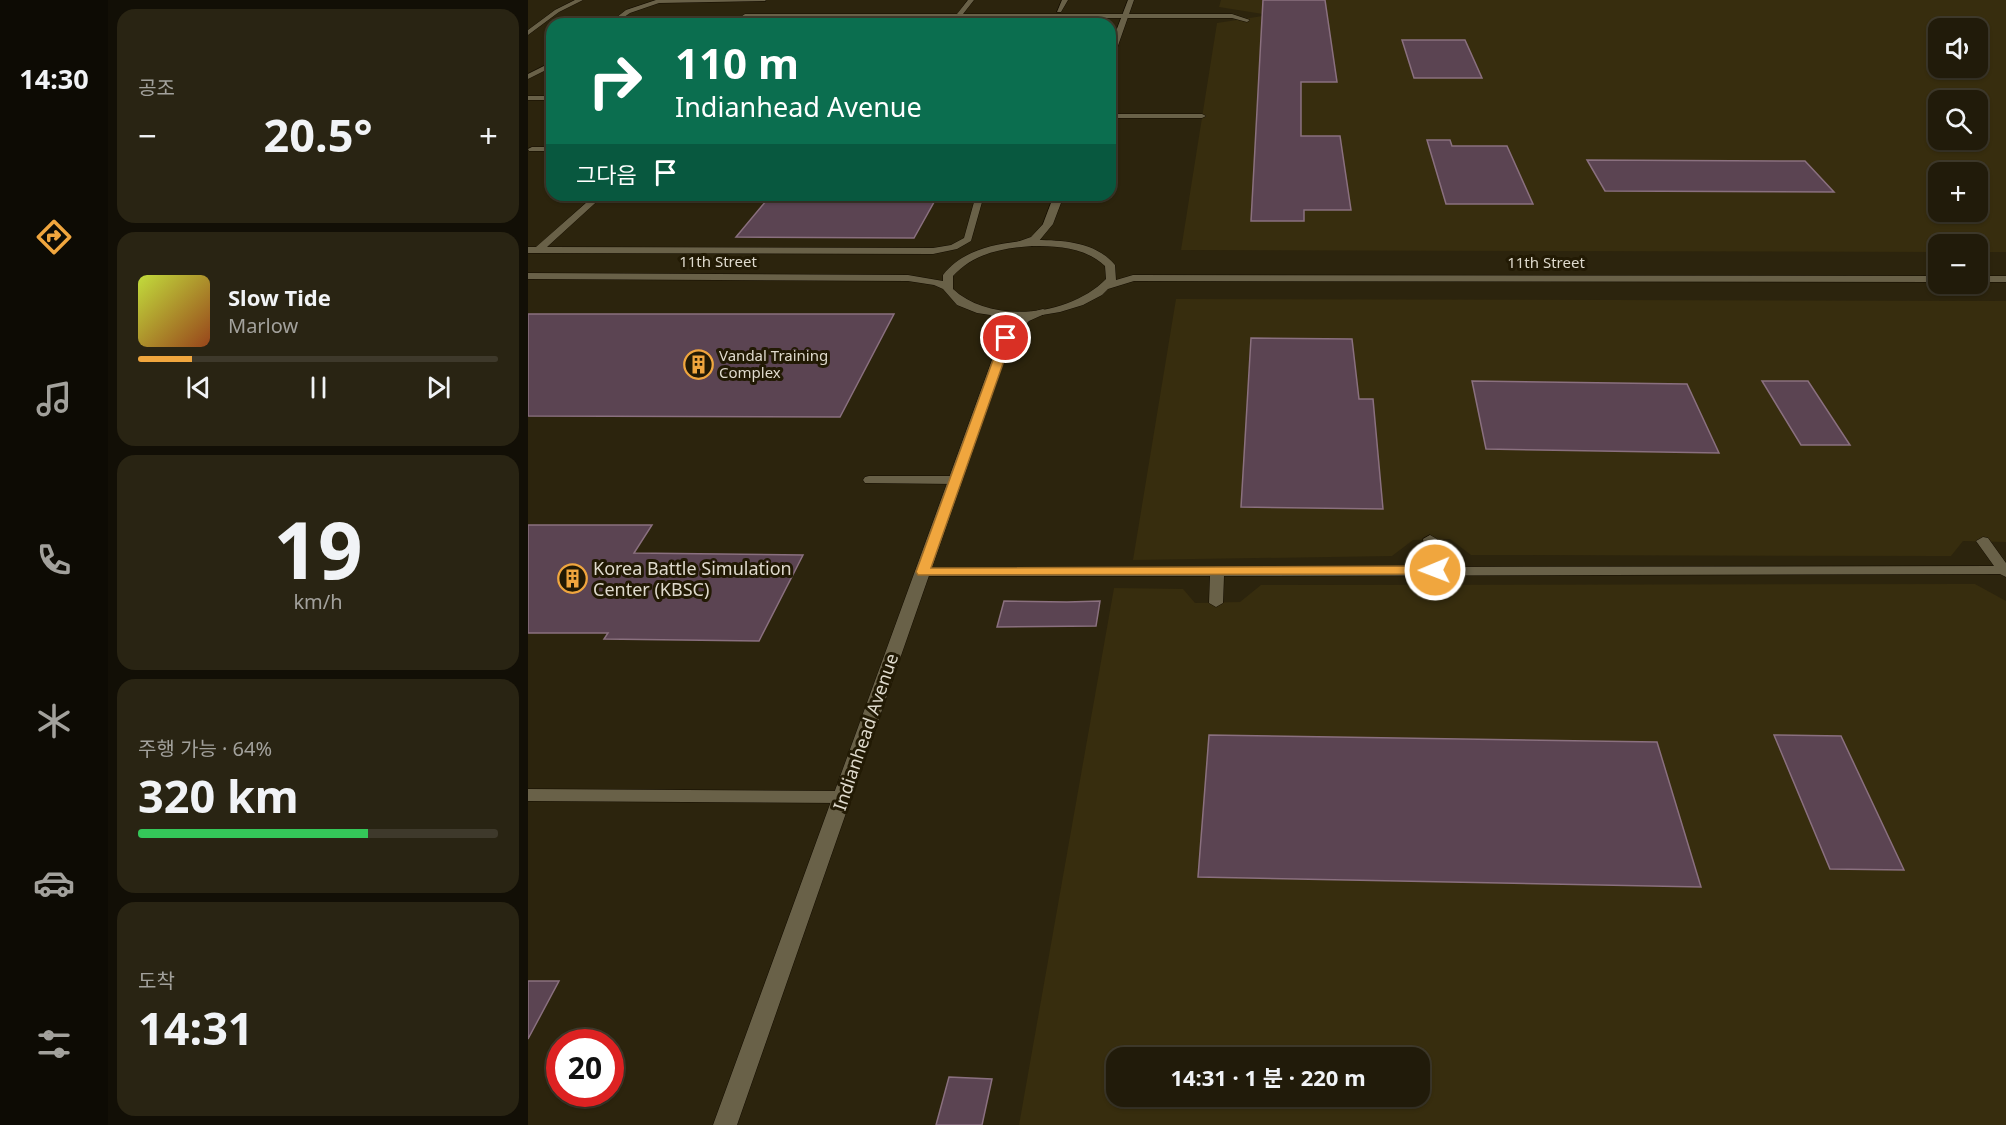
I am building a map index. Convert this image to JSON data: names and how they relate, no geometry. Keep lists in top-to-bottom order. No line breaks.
{"streets":{"main road":["11th Street","Indianhead Avenue"]},"places":{"building":["Vandal Training Complex","Korea Battle Simulation Center (KBSC)"]},"page":{"tabs":"14:30","tile":["공조",["19","km/h"],["주행 가능 · 64%","320 km"],["도착","14:31"]],"map_buttons":["+","−"],"turn":["110 m","Indianhead Avenue"],"heat":["−","20.5°","+"],"then":"그다음","song":["Slow Tide","Marlow"],"limit":"20","trip":"14:31 · 1 분 · 220 m"}}
